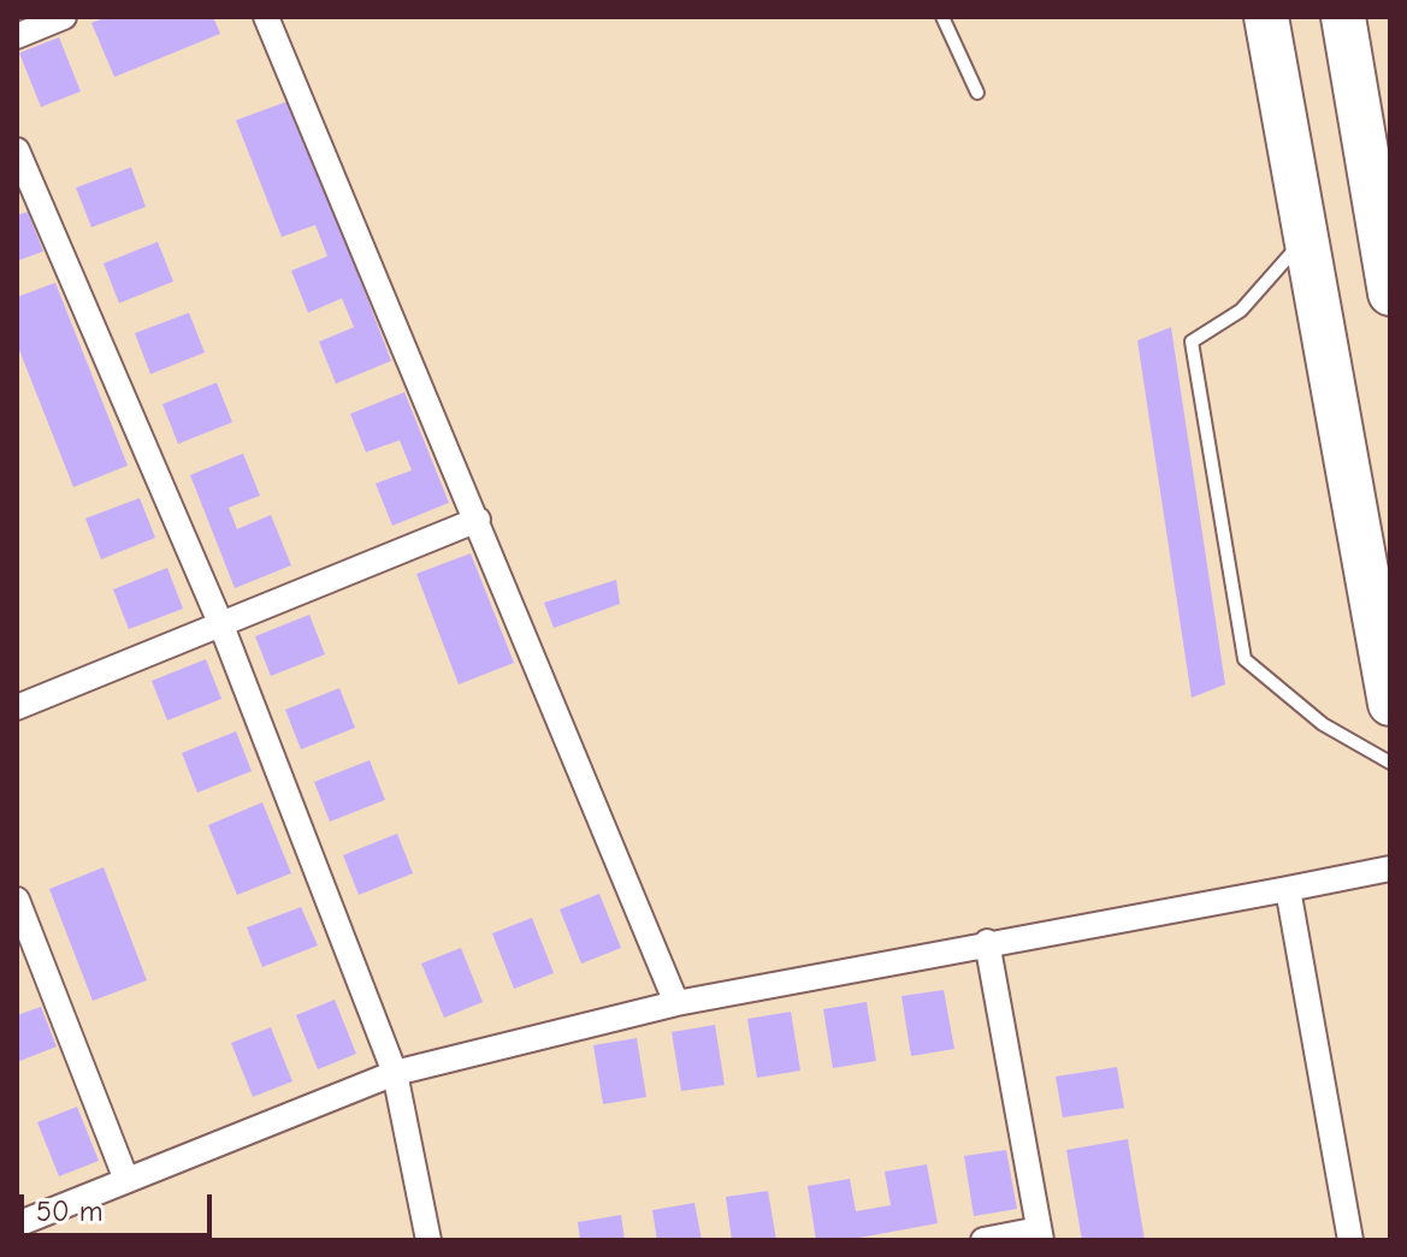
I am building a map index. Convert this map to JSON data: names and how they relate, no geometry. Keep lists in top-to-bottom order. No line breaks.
{"scale_bar":"50 m"}
